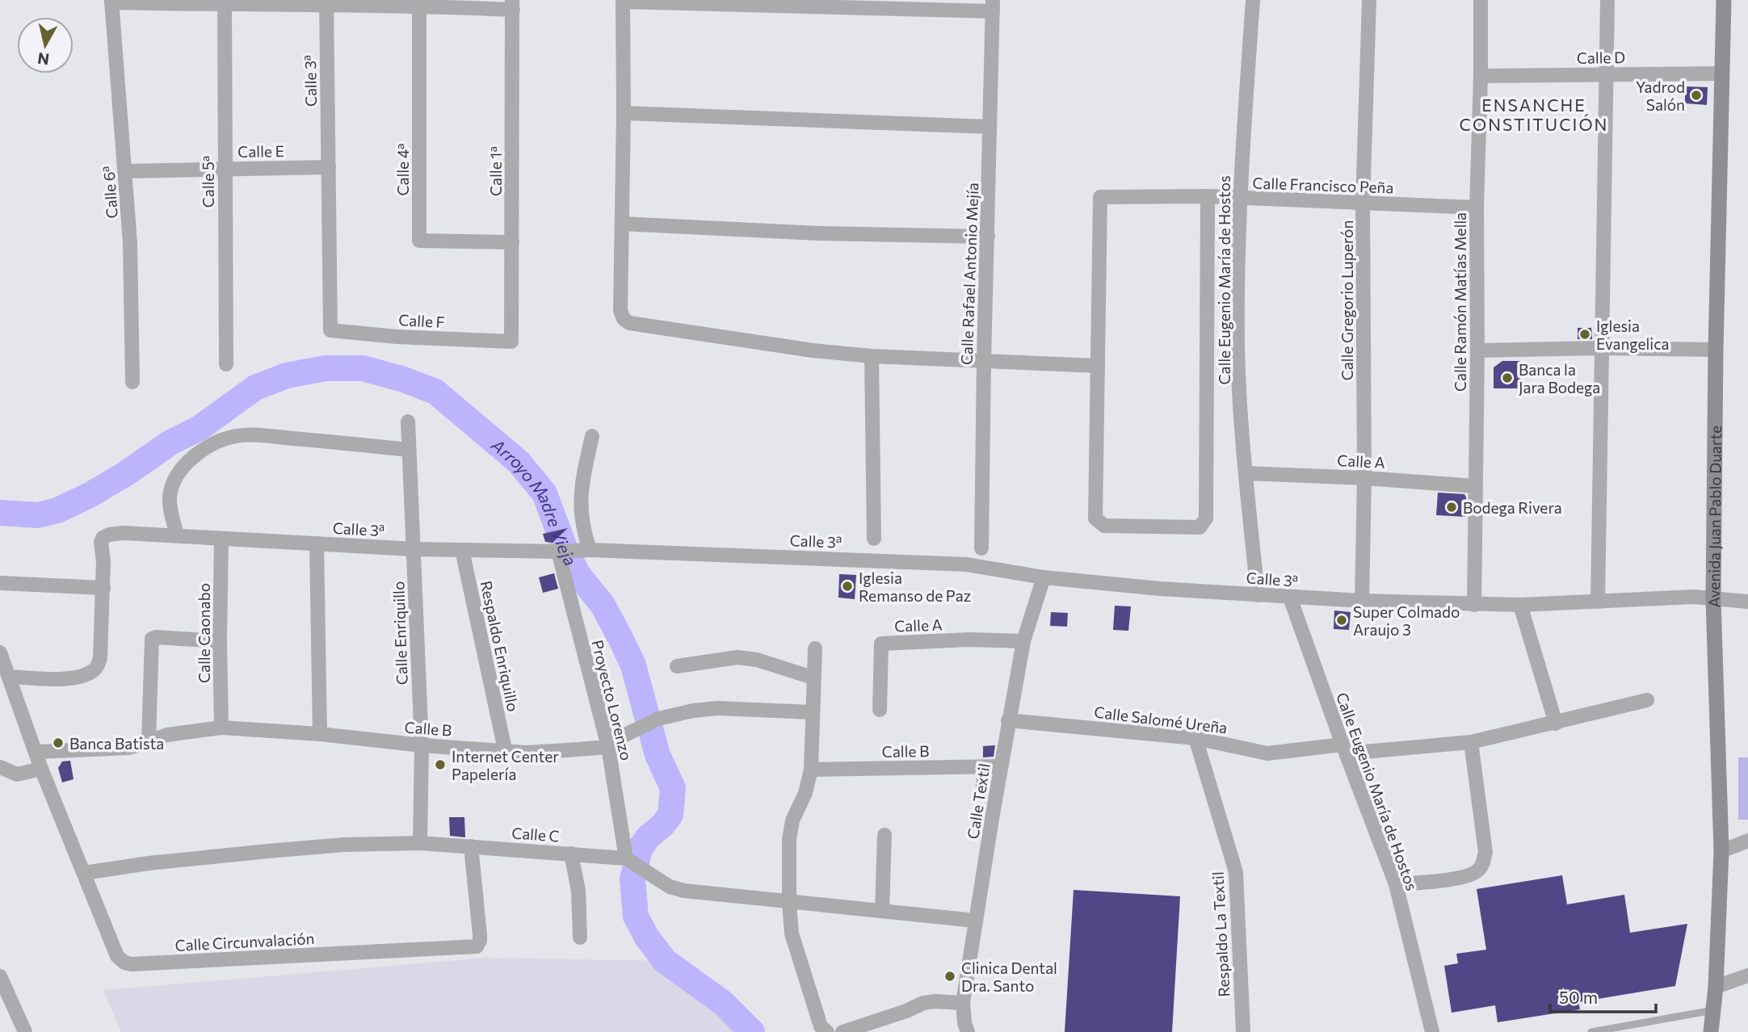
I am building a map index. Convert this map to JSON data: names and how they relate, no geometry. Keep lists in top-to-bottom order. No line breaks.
{"streets":{"main road":["Avenida Juan Pablo Duarte"],"street":["Calle D","Calle 3ª","Calle E","Calle 4ª","Calle 1ª","Calle 5ª","Calle Francisco Peña","Calle 6ª","Calle Rafael Antonio Mejía","Calle Eugenio María de Hostos","Calle Gregorio Luperón","Calle Ramón Matías Mella","Calle F","Calle A","Calle Caonabo","Calle Enriquillo","Respaldo Enriquillo","Proyecto Lorenzo","Calle Salomé Ureña","Calle B","Calle Textil","Calle C","Respaldo La Textil","Calle Circunvalación"]},"crossings":[["Calle D","Calle Ramón Matías Mella"],["Calle D","Avenida Juan Pablo Duarte"],["Calle 3ª","Calle E"],["Calle 3ª","Calle Eugenio María de Hostos"],["Calle 3ª","Calle Gregorio Luperón"],["Calle 3ª","Calle Ramón Matías Mella"],["Calle 3ª","Calle F"],["Calle 3ª","Avenida Juan Pablo Duarte"],["Calle 3ª","Calle Caonabo"],["Calle 3ª","Calle Enriquillo"],["Calle 3ª","Respaldo Enriquillo"],["Calle 3ª","Proyecto Lorenzo"],["Calle 3ª","Calle Textil"],["Calle 3ª","Calle Circunvalación"],["Calle E","Calle 5ª"],["Calle E","Calle 6ª"],["Calle 4ª","Calle 1ª"],["Calle 1ª","Calle F"],["Calle Francisco Peña","Calle Eugenio María de Hostos"],["Calle Francisco Peña","Calle Gregorio Luperón"],["Calle Francisco Peña","Calle Ramón Matías Mella"],["Calle Eugenio María de Hostos","Calle A"],["Calle Eugenio María de Hostos","Calle Salomé Ureña"],["Calle Gregorio Luperón","Calle A"],["Calle Ramón Matías Mella","Calle A"],["Calle A","Calle Textil"],["Calle Caonabo","Calle B"],["Calle Enriquillo","Calle B"],["Calle Enriquillo","Calle C"],["Respaldo Enriquillo","Calle B"],["Proyecto Lorenzo","Calle B"],["Proyecto Lorenzo","Calle C"],["Calle Salomé Ureña","Calle Textil"],["Calle Salomé Ureña","Respaldo La Textil"],["Calle B","Calle Textil"],["Calle B","Calle Circunvalación"],["Calle Textil","Calle C"],["Calle C","Calle Circunvalación"]],"districts":["ENSANCHE CONSTITUCIÓN"],"water":["Arroyo Madre Vieja"],"places":["Yadrod Salón","Iglesia Evangelica","Banca la Jara Bodega","Bodega Rivera","Iglesia Remanso de Paz","Super Colmado Araujo 3","Banca Batista","Internet Center Papelería","Clinica Dental Dra. Santo"],"scale_bar":"50 m","north":"bottom"}
